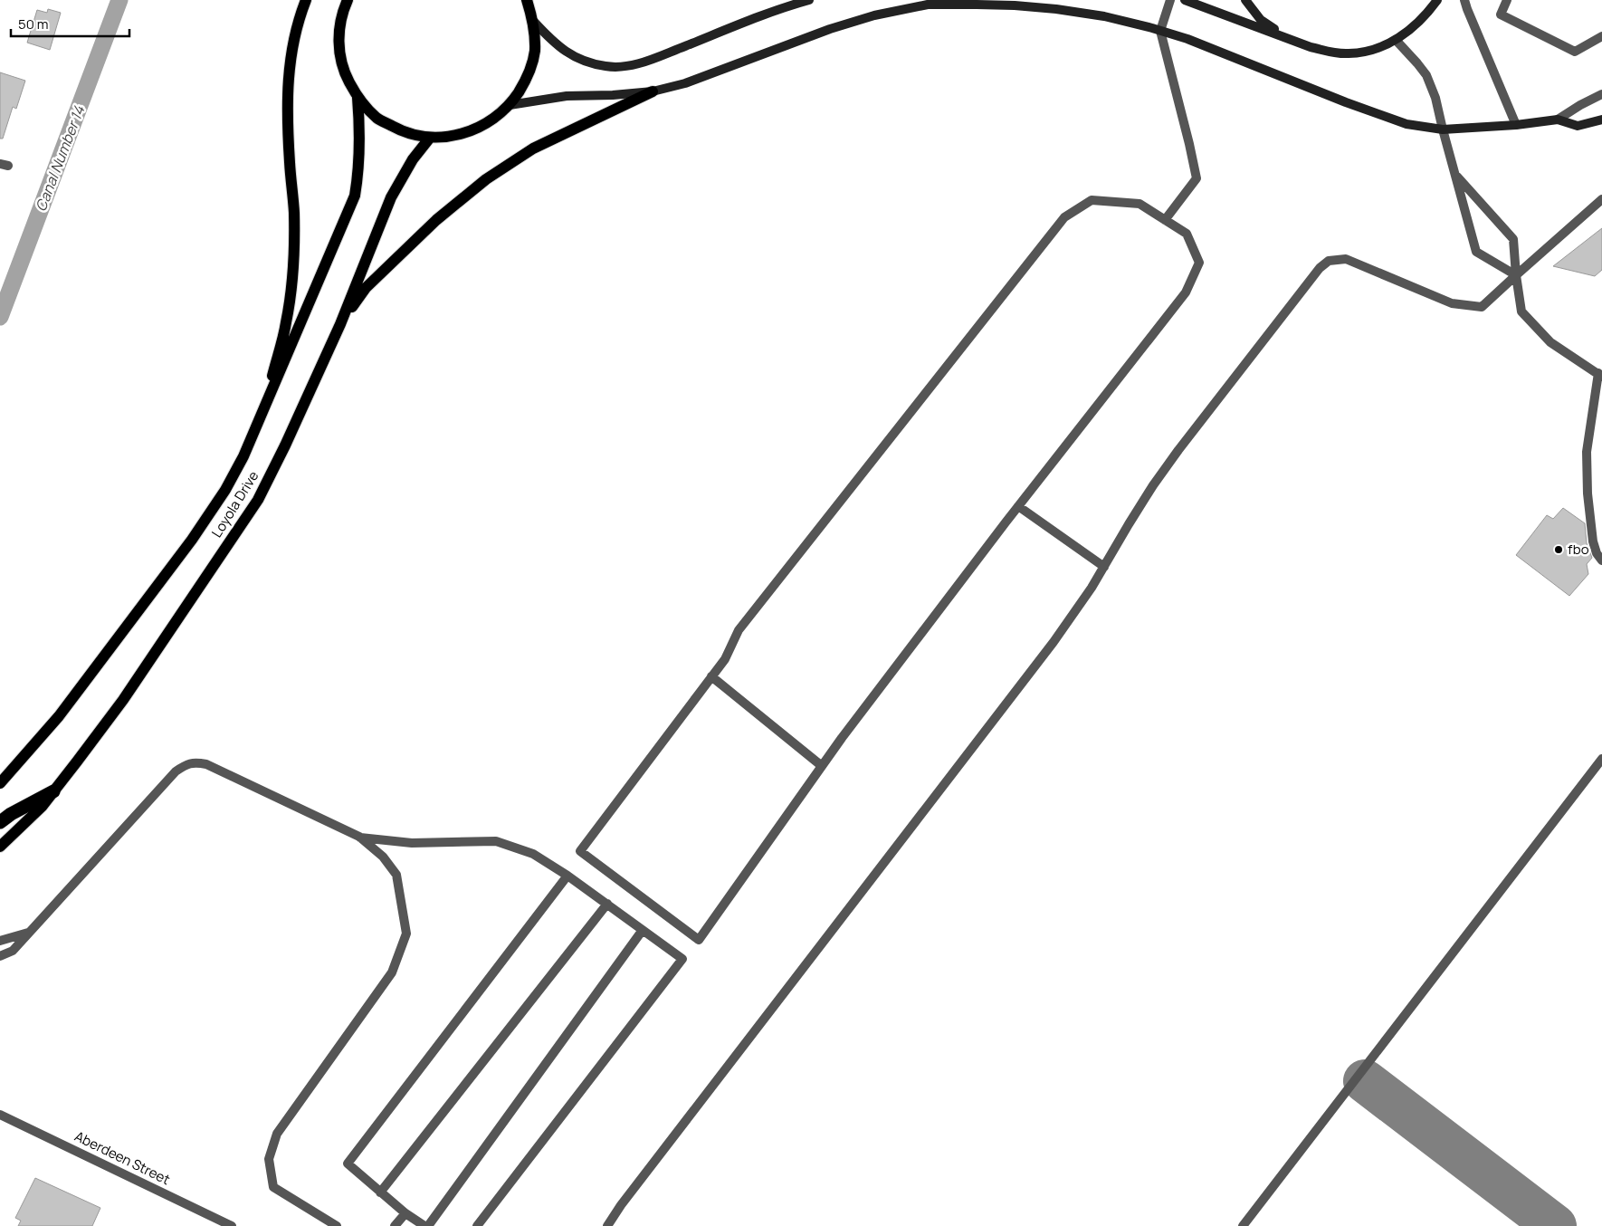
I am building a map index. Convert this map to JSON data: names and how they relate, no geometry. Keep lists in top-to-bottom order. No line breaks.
{"streets":{"main road":["Loyola Drive"],"street":["Aberdeen Street"]},"water":["Canal Number 14"],"places":["fbo"],"scale_bar":"50 m"}
